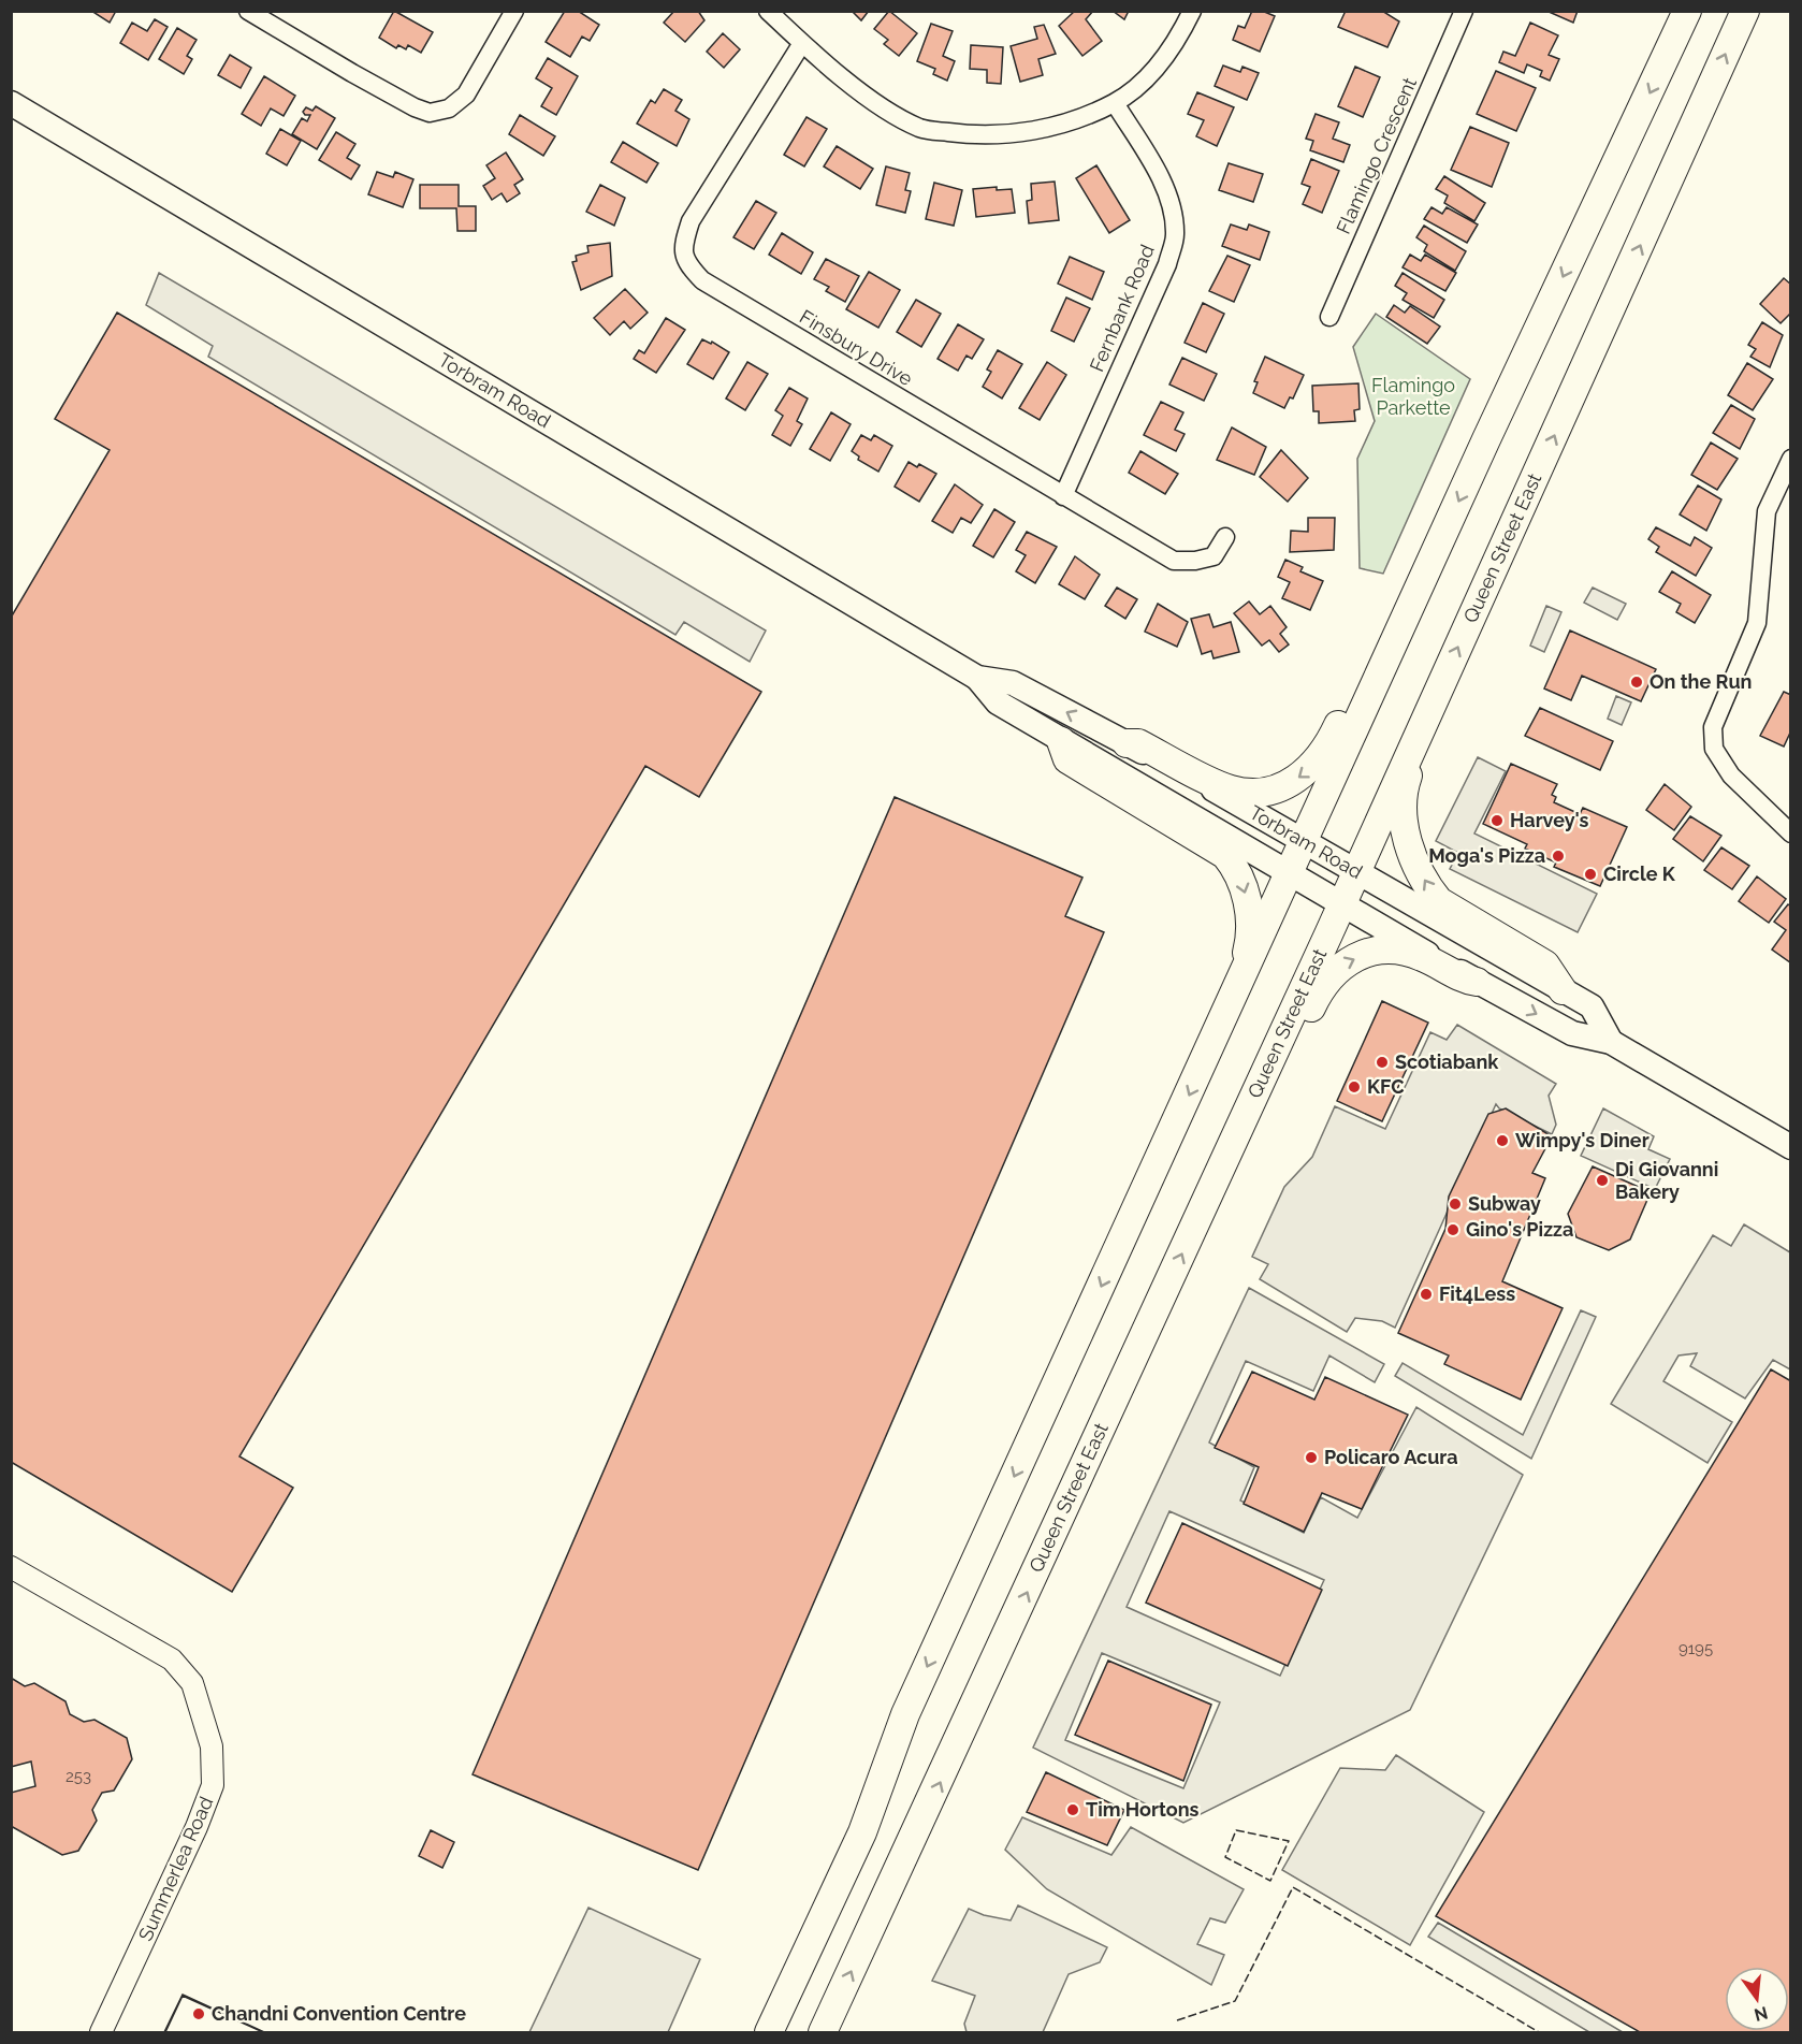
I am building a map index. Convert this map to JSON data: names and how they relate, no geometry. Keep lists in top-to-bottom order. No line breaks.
{"streets":{"main road":["Torbram Road","Queen Street East"],"street":["Flamingo Crescent","Fernbank Road","Finsbury Drive","Summerlea Road"]},"crossings":[["Fernbank Road","Finsbury Drive"],["Torbram Road","Queen Street East"]],"parks":["Flamingo Parkette"],"places":["On the Run","Harvey's","Moga's Pizza","Circle K","Scotiabank","KFC","Wimpy's Diner","Di Giovanni Bakery","Subway","Gino's Pizza","Fit4Less","Policaro Acura","Tim Hortons","Chandni Convention Centre"],"house_numbers":["9195","253"],"north":"bottom"}
